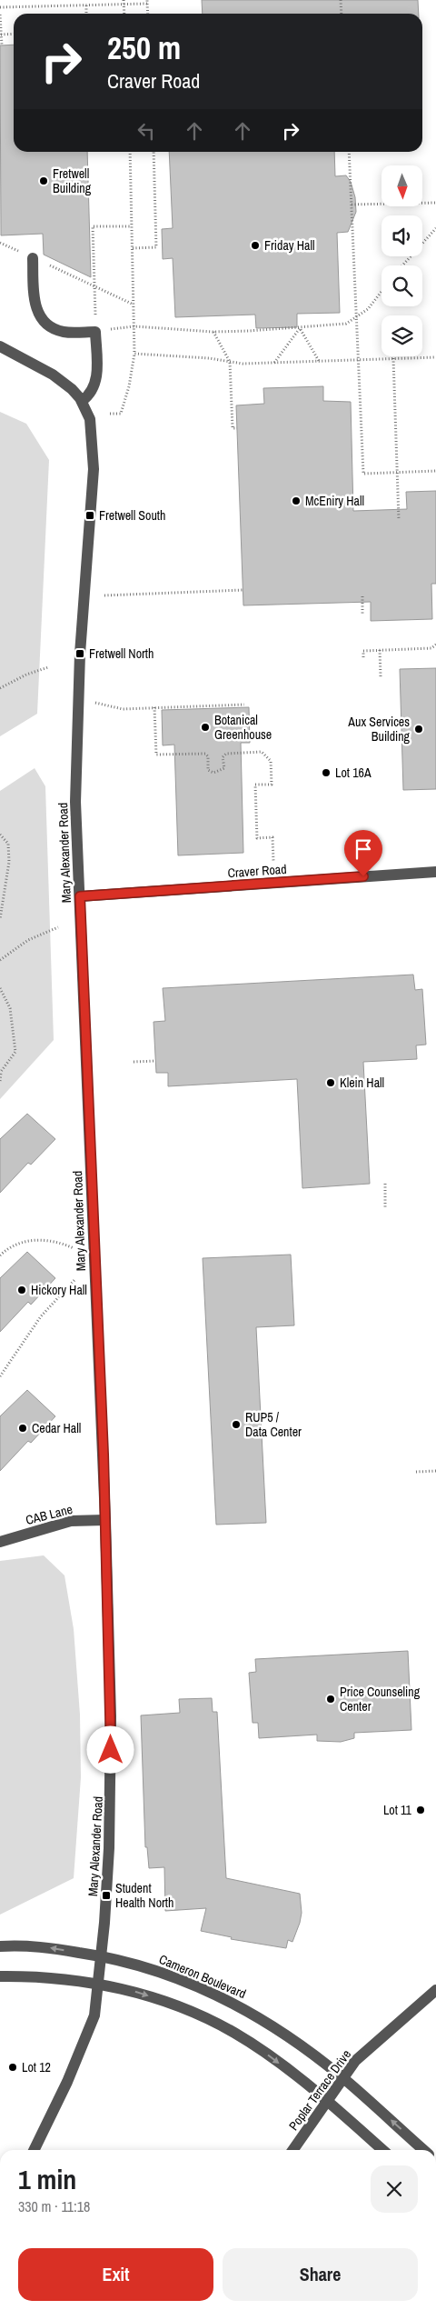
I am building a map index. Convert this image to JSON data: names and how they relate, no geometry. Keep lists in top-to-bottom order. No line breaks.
{"streets":{"street":["Mary Alexander Road","Craver Road","CAB Lane","Cameron Boulevard","Poplar Terrace Drive"]},"crossings":[["Mary Alexander Road","Craver Road"],["Mary Alexander Road","CAB Lane"],["Mary Alexander Road","Cameron Boulevard"],["Cameron Boulevard","Poplar Terrace Drive"]],"places":{"other":["Fretwell Building","Friday Hall","McEniry Hall","Botanical Greenhouse","Aux Services Building","Lot 16A","Klein Hall","Hickory Hall","RUP5 / Data Center","Cedar Hall","Price Counseling Center","Lot 11","Lot 12"],"transit":["Fretwell South","Fretwell North","Student Health North"]},"north":"bottom","page":{"turn":["250 m","Craver Road"],"heading":["1 min","330 m · 11:18"],"buttons":["Exit","Share"]}}
